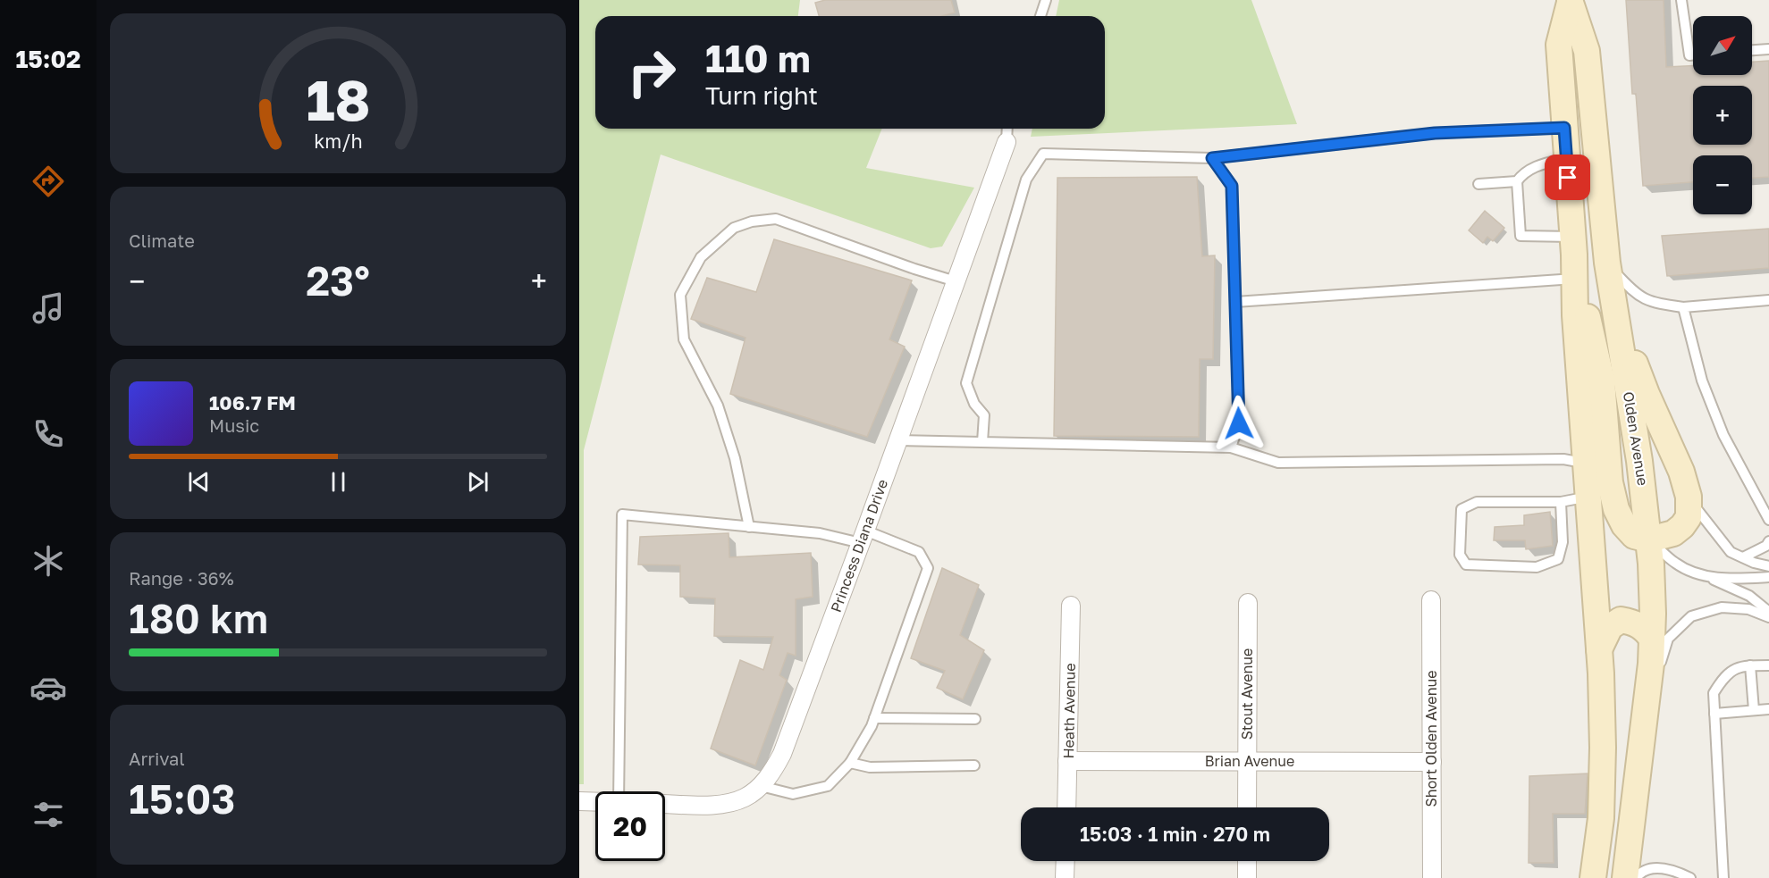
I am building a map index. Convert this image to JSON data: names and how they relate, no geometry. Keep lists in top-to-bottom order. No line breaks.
{"streets":{"main road":["Olden Avenue"],"street":["Princess Diana Drive","Stout Avenue","Heath Avenue","Short Olden Avenue","Brian Avenue"]},"crossings":[["Stout Avenue","Brian Avenue"],["Heath Avenue","Brian Avenue"],["Short Olden Avenue","Brian Avenue"]],"north":"top right","page":{"tabs":"15:02","map_buttons":["+","−"],"turn":["110 m","Turn right"],"tile":["Climate",["Range · 36%","180 km"],["Arrival","15:03"]],"heat":["−","23°","+"],"song":["106.7 FM","Music"],"limit":"20","trip":"15:03 · 1 min · 270 m","gauge":["18","km/h"]}}
